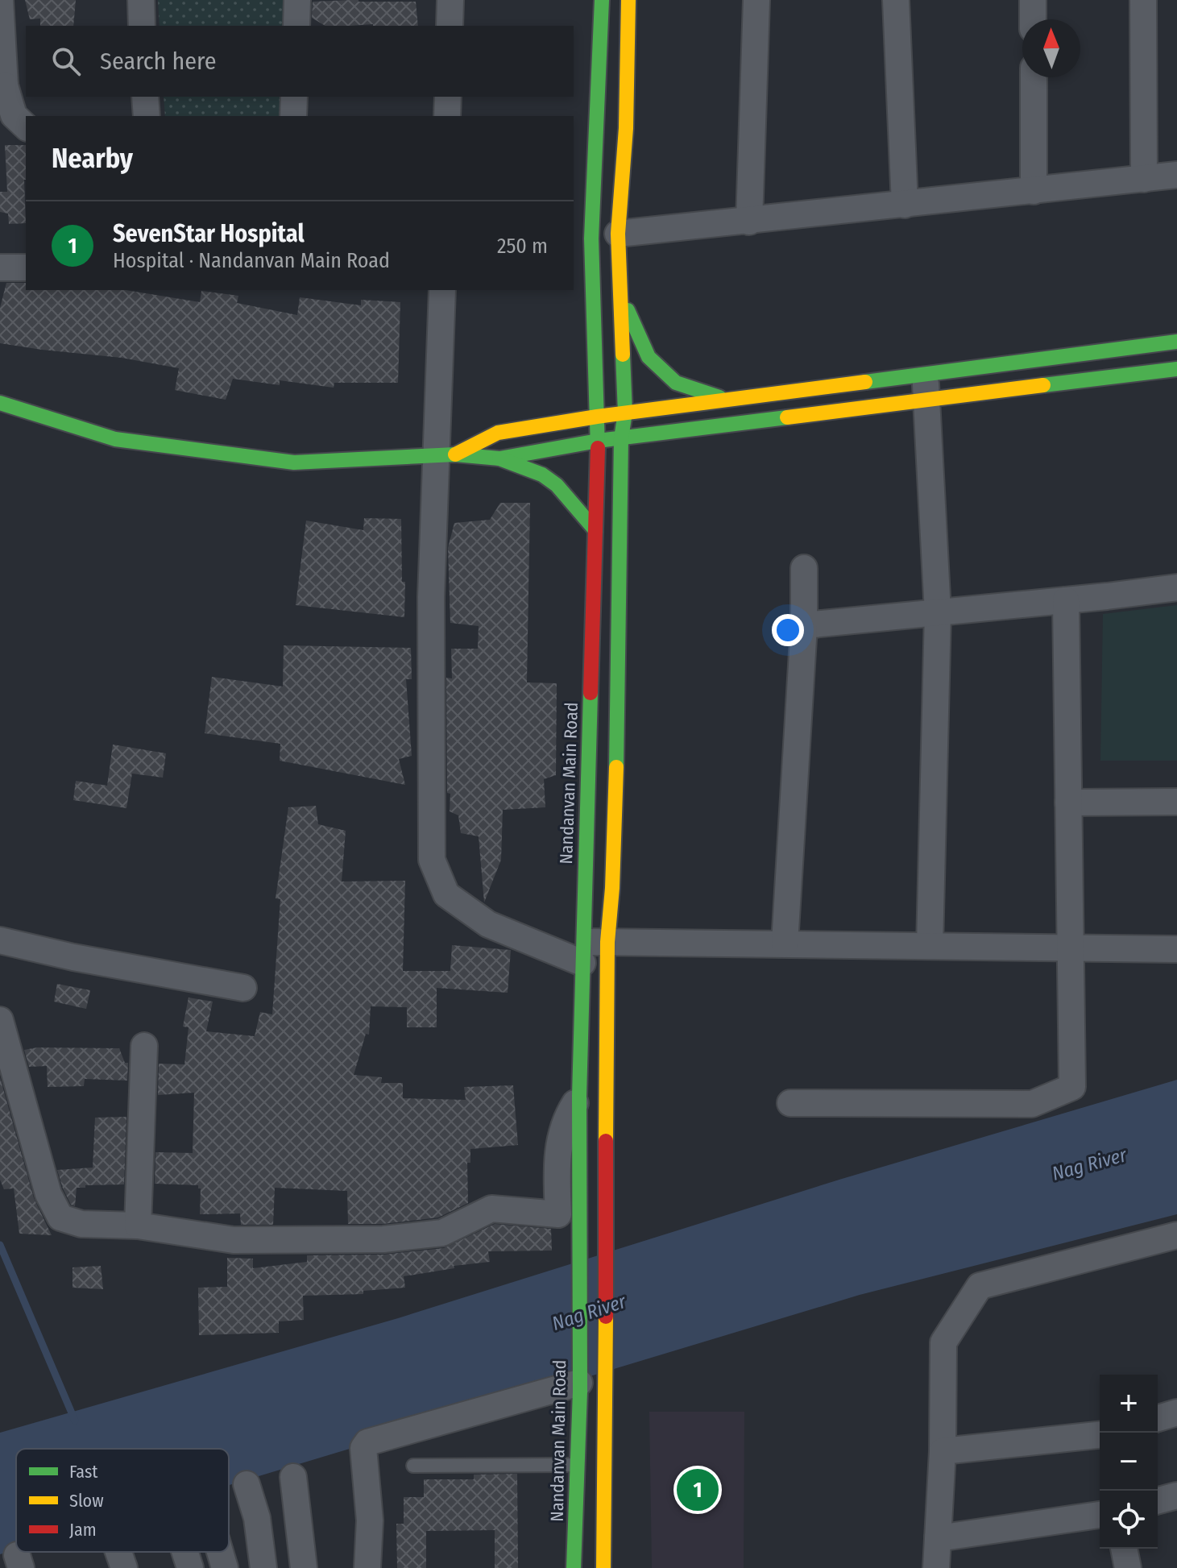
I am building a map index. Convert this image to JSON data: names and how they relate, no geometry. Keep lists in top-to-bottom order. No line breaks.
{"streets":{"main road":["Nandanvan Main Road"]},"water":["Nag River"],"legend":["Fast","Slow","Jam"],"north":"top","page":{"search":"Search here","heading":"Nearby","list":[{"mark":"1","name":"SevenStar Hospital","note":"Hospital · Nandanvan Main Road","value":"250 m"}],"map_buttons":["+","−"],"pins":"1"}}
